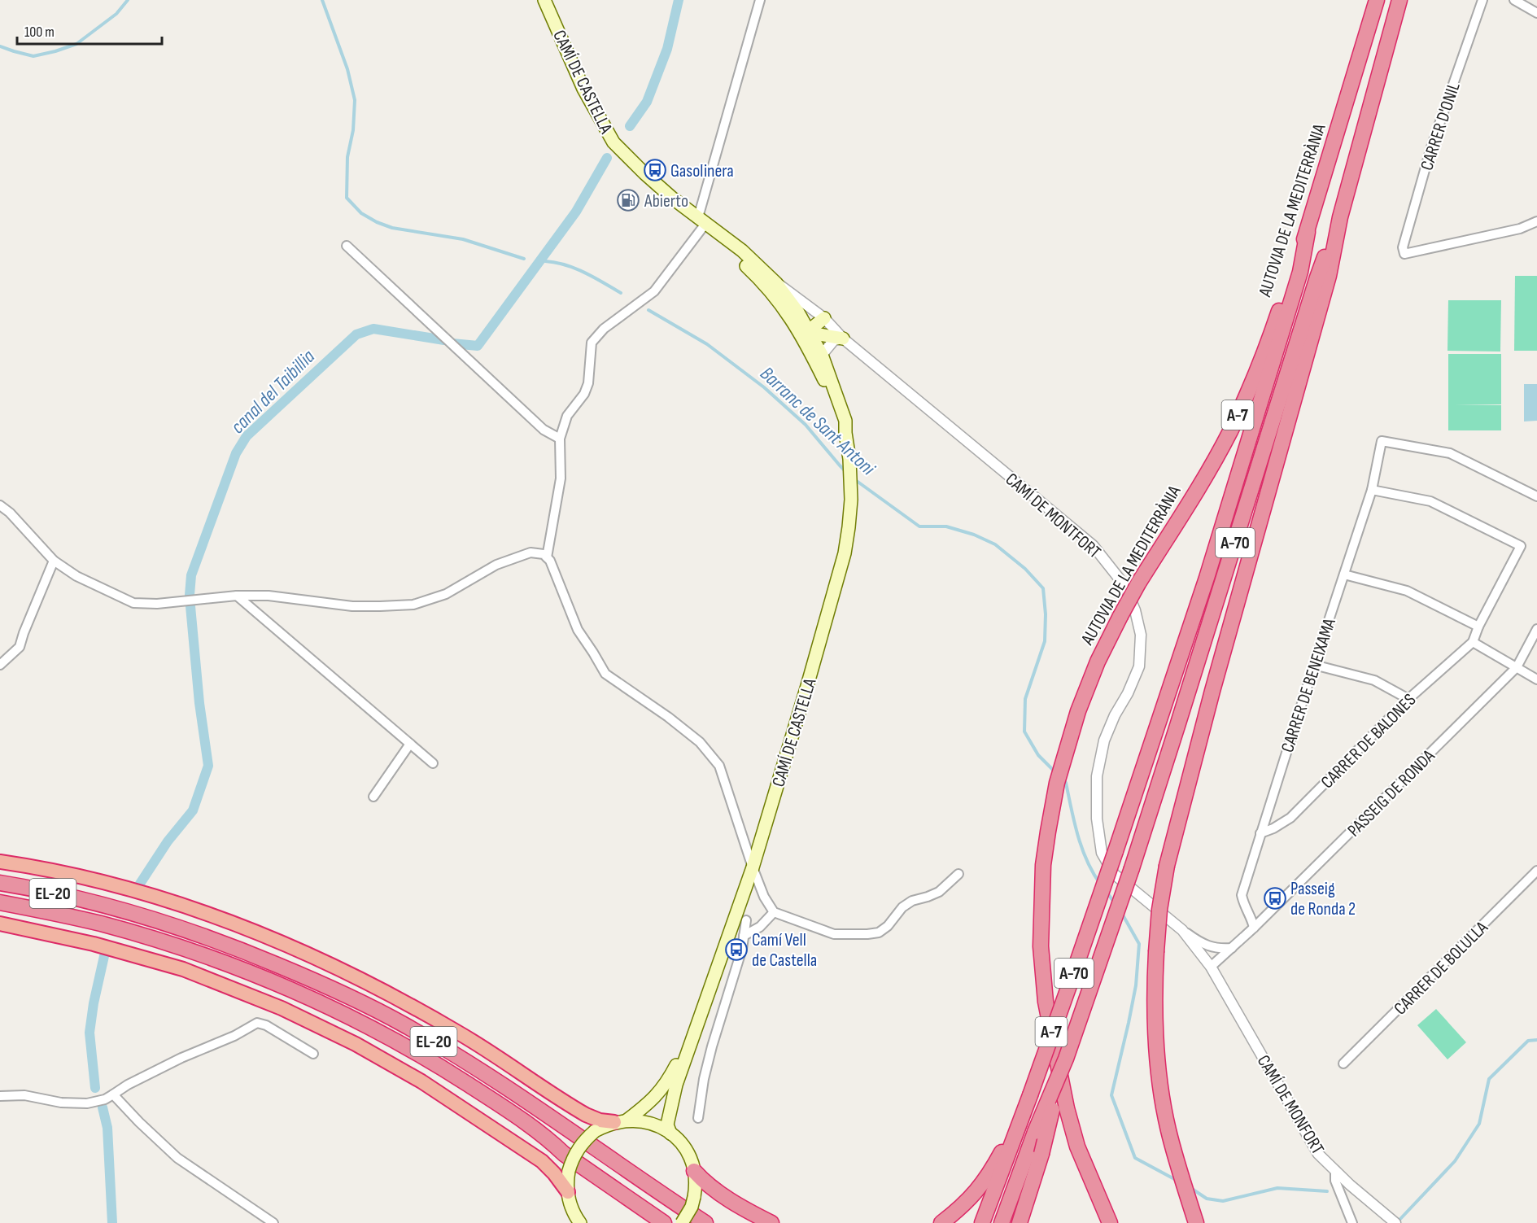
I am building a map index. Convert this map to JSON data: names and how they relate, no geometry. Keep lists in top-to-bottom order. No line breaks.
{"streets":{"highway":["AUTOVIA DE LA MEDITERRÀNIA","A-7","A-70","EL-20"],"main road":["CAMÍ DE CASTELLA"],"street":["CARRER D'ONIL","CAMÍ DE MONTFORT","CARRER DE BENEIXAMA","CARRER DE BALONES","PASSEIG DE RONDA","CARRER DE BOLULLA","CAMÍ DE MONFORT"]},"crossings":[["CAMÍ DE CASTELLA","CAMÍ DE MONTFORT"],["AUTOVIA DE LA MEDITERRÀNIA","A-70"],["CAMÍ DE MONTFORT","PASSEIG DE RONDA"],["CAMÍ DE MONTFORT","CAMÍ DE MONFORT"],["CARRER DE BENEIXAMA","CARRER DE BALONES"],["CARRER DE BENEIXAMA","PASSEIG DE RONDA"],["PASSEIG DE RONDA","CAMÍ DE MONFORT"]],"water":["canal del Taibillia","Barranc de Sant Antoni"],"places":{"bus stop":["Gasolinera","Passeig de Ronda 2","Camí Vell de Castella"],"fuel station":["Abierto"]},"scale_bar":"100 m"}
